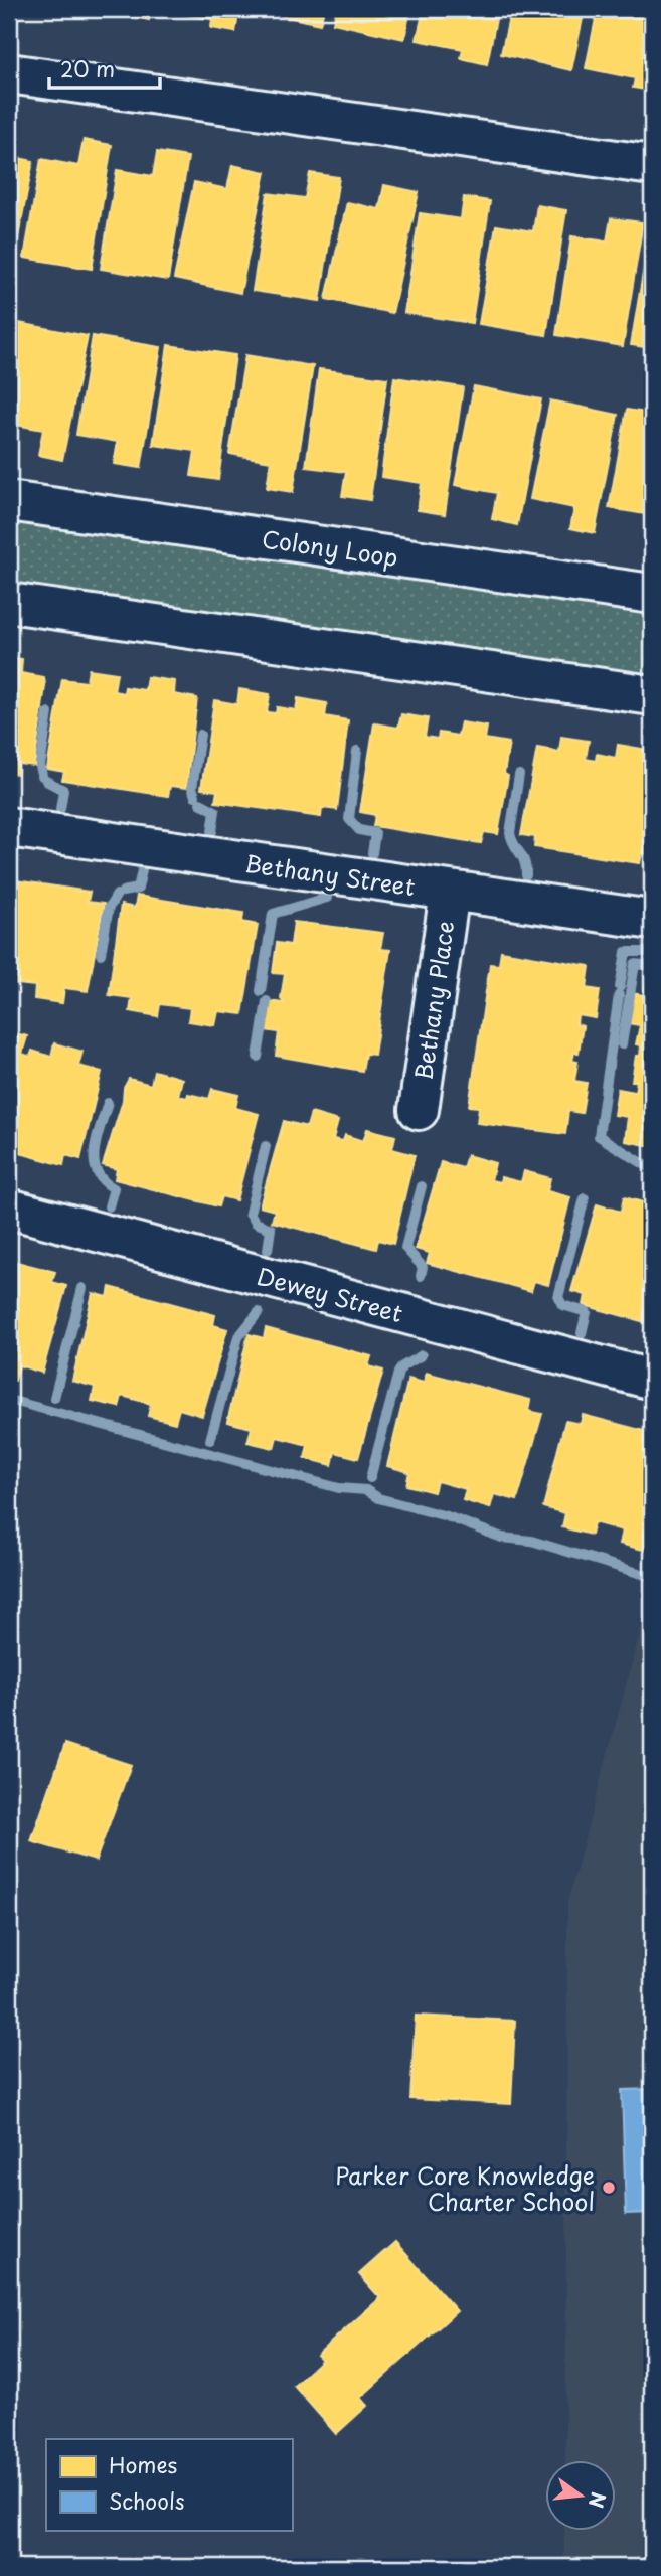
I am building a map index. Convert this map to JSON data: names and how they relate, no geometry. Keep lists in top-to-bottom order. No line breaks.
{"streets":{"street":["Colony Loop","Bethany Street","Bethany Place","Dewey Street"]},"crossings":[["Bethany Street","Bethany Place"]],"places":["Parker Core Knowledge Charter School"],"legend":["Homes","Schools"],"scale_bar":"20 m","north":"right"}
